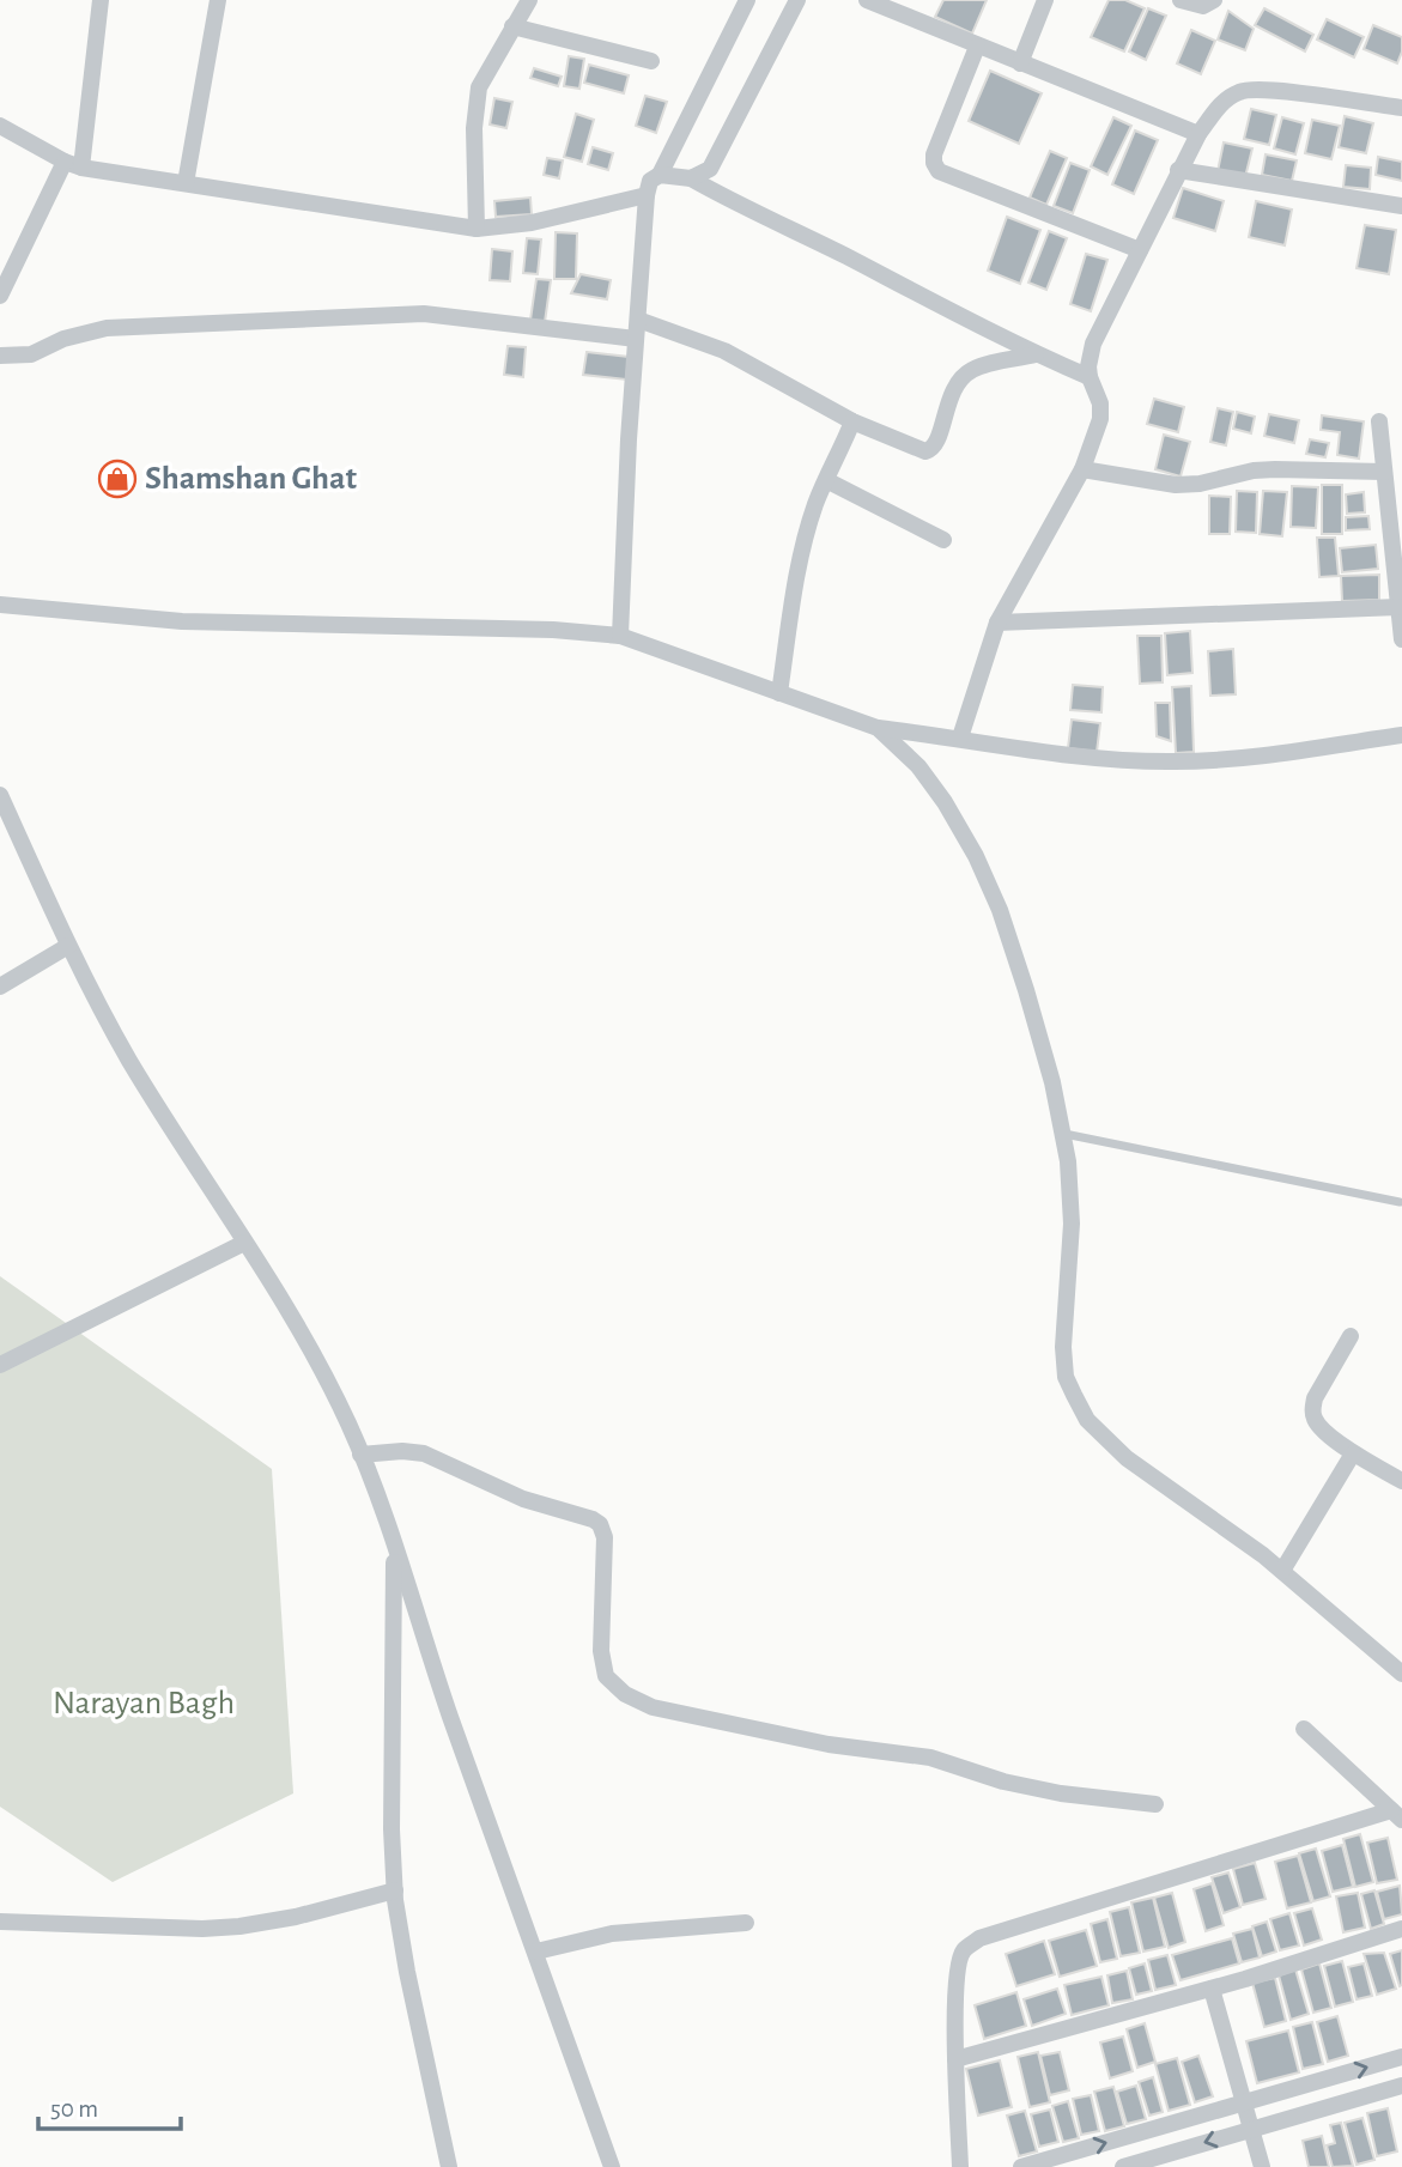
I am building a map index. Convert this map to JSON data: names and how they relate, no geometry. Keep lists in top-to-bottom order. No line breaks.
{"parks":["Narayan Bagh"],"places":{"shop":["Shamshan Ghat"]},"scale_bar":"50 m"}
